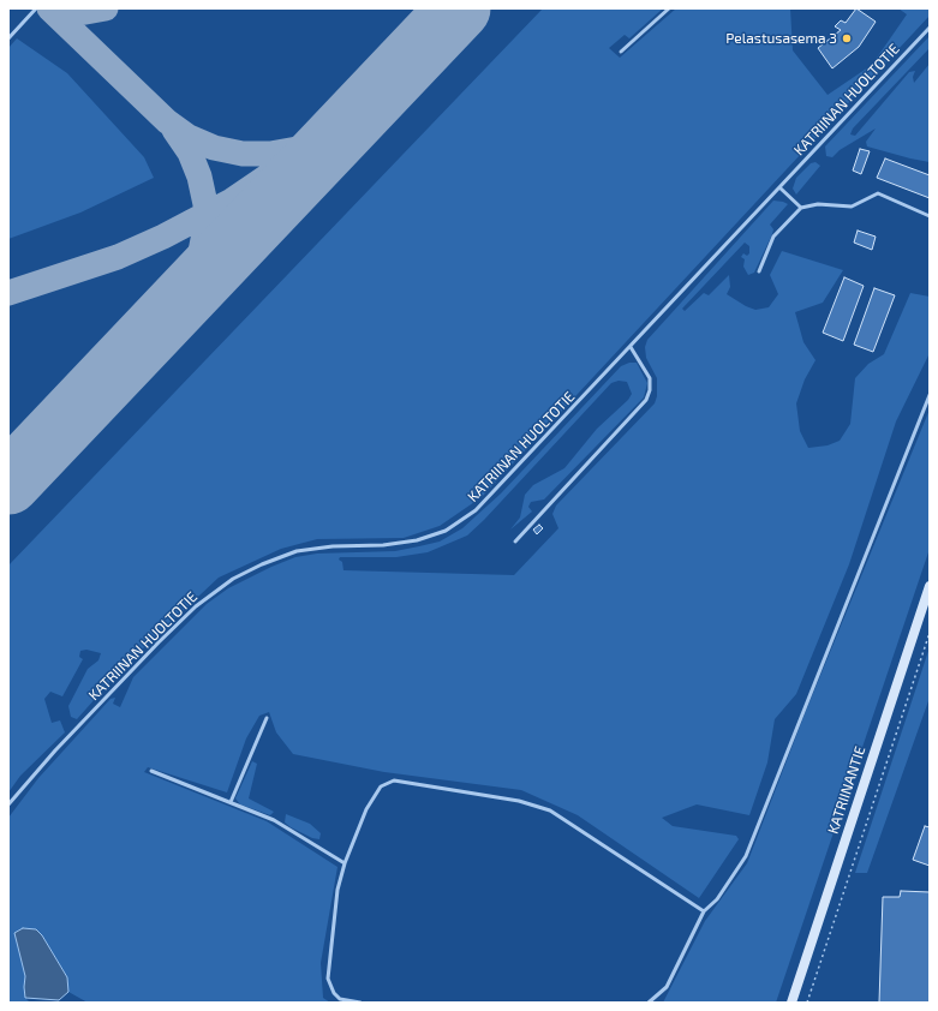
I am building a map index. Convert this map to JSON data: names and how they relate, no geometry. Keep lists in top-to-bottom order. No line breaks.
{"streets":{"main road":["KATRIINANTIE"],"lane":["KATRIINAN HUOLTOTIE"]},"places":["Pelastusasema 3"]}
